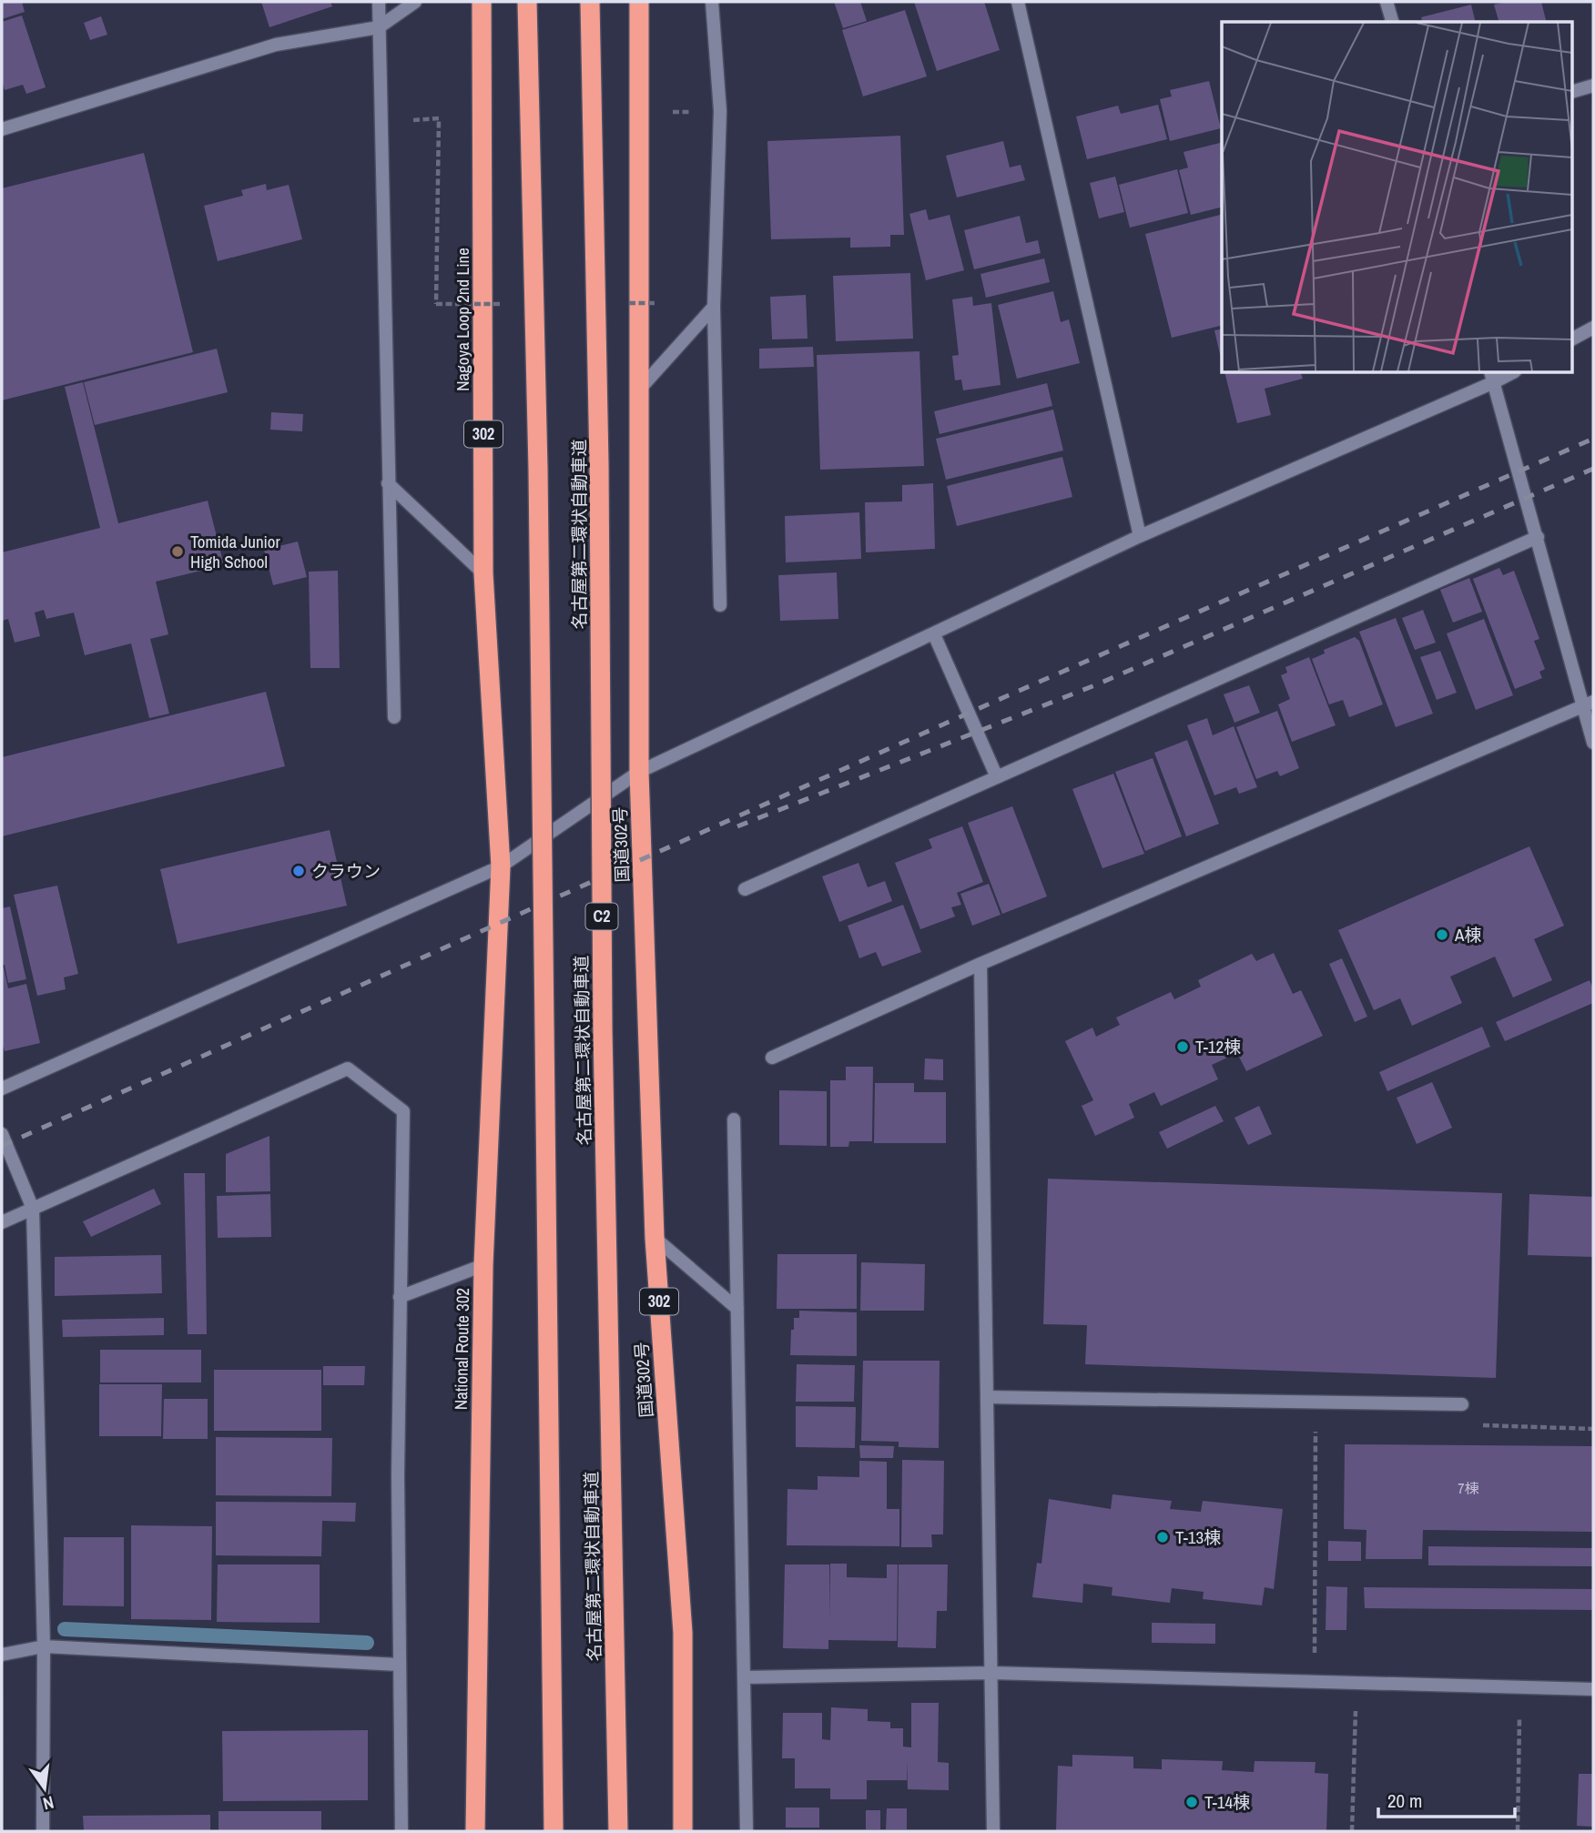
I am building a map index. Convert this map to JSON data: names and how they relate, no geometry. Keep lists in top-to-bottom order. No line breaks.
{"streets":{"highway":["Nagoya Loop 2nd Line","302","名古屋第二環状自動車道","国道302号","C2","National Route 302"]},"crossings":[["Nagoya Loop 2nd Line","National Route 302"],["302","国道302号"]],"places":["Tomida Junior High School","クラウン","A棟","T-12棟","T-13棟","T-14棟"],"house_numbers":["7棟"],"scale_bar":"20 m","north":"bottom"}
